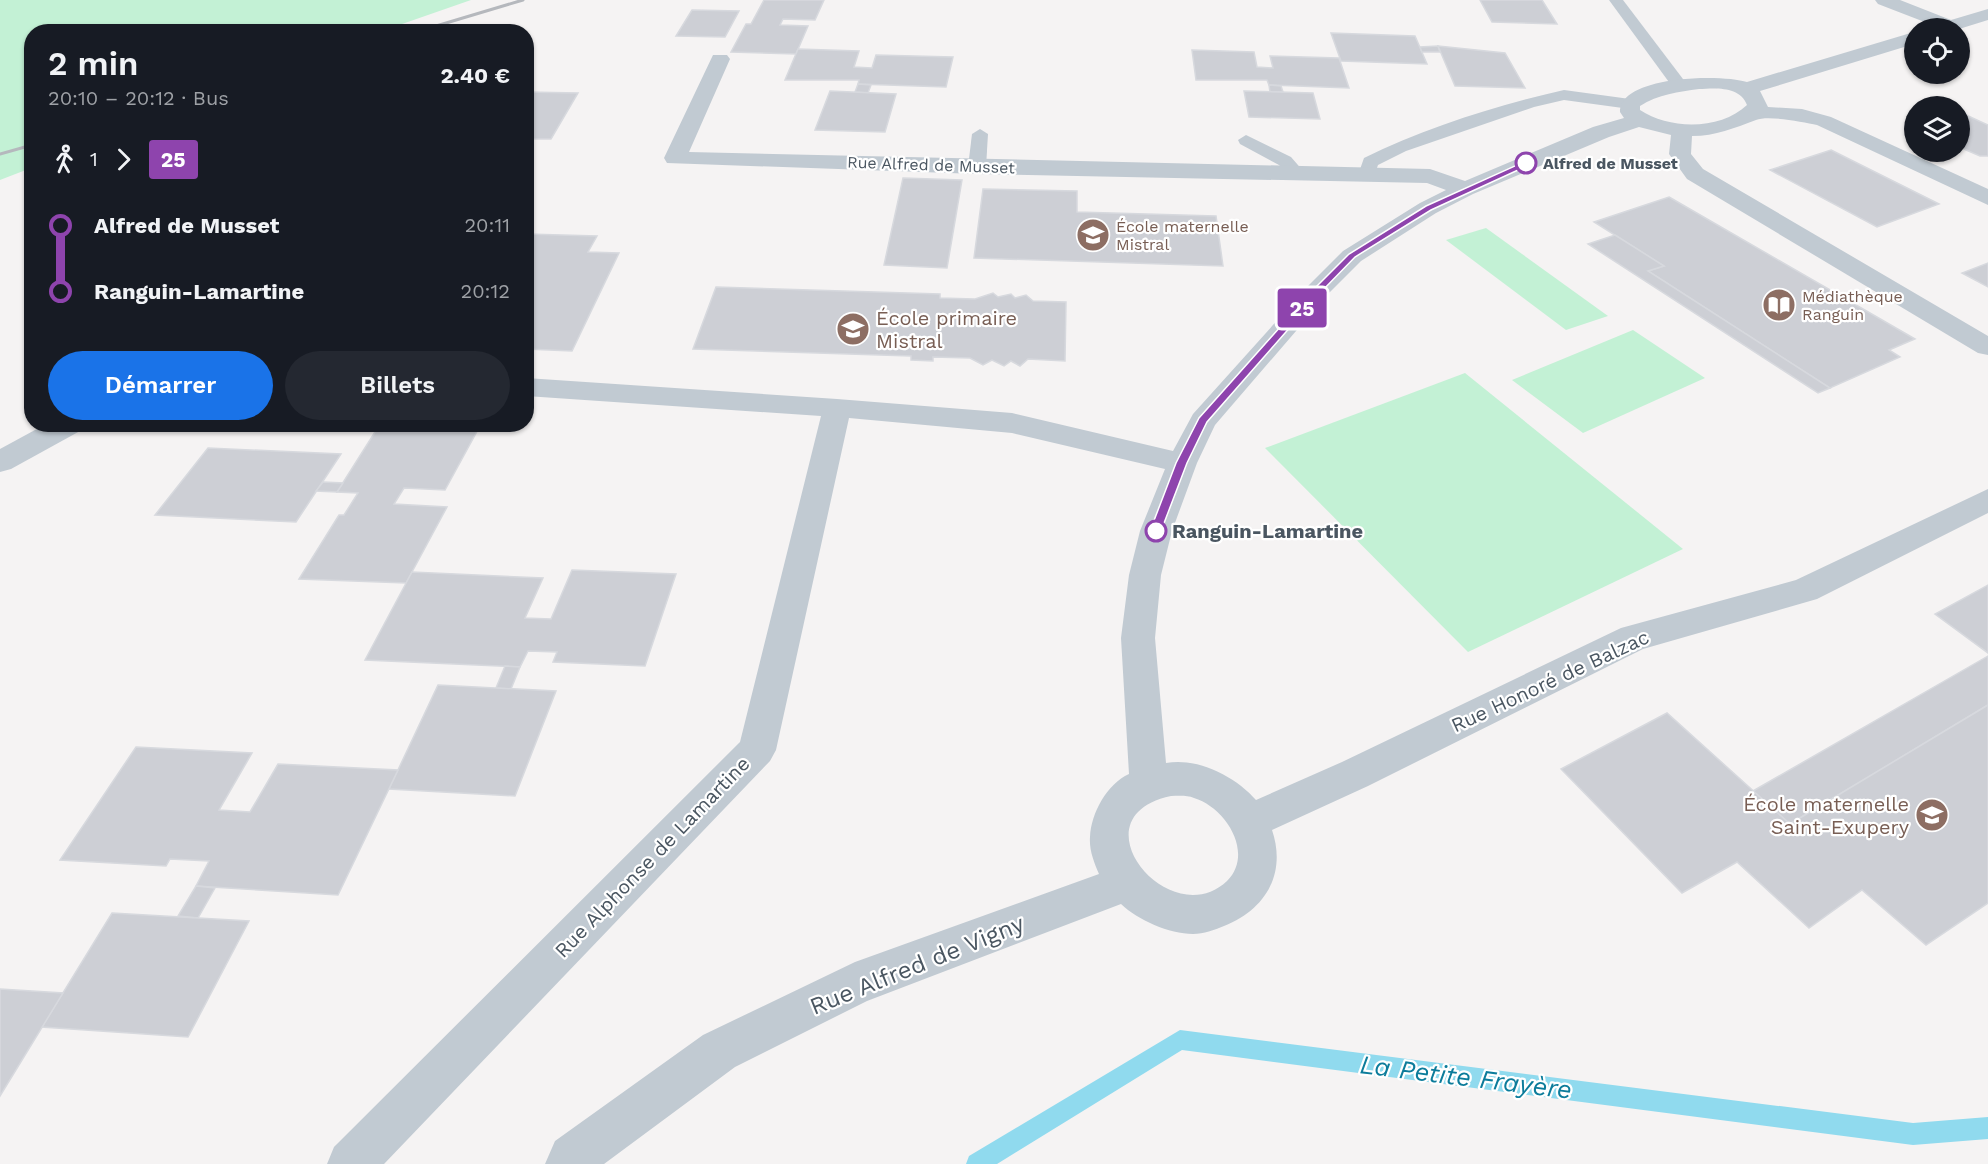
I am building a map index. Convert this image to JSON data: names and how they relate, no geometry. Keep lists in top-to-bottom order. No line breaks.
{"streets":{"street":["Rue Alfred de Musset","Rue Honoré de Balzac","Rue Alphonse de Lamartine","Rue Alfred de Vigny"]},"crossings":[["Rue Honoré de Balzac","Rue Alfred de Vigny"]],"water":["La Petite Frayère"],"places":{"other":["Alfred de Musset","Ranguin-Lamartine"],"school or university":["École maternelle Mistral","École primaire Mistral","École maternelle Saint-Exupery"],"library":["Médiathèque Ranguin"]},"lines":["bus line 25"],"page":{"on_map":"25","heading":["2 min","20:10 – 20:12 · Bus","2.40 €"],"legs":["1","25"],"list":[{"name":"Alfred de Musset","value":"20:11"},{"name":"Ranguin-Lamartine","value":"20:12"}],"buttons":["Démarrer","Billets"]}}
